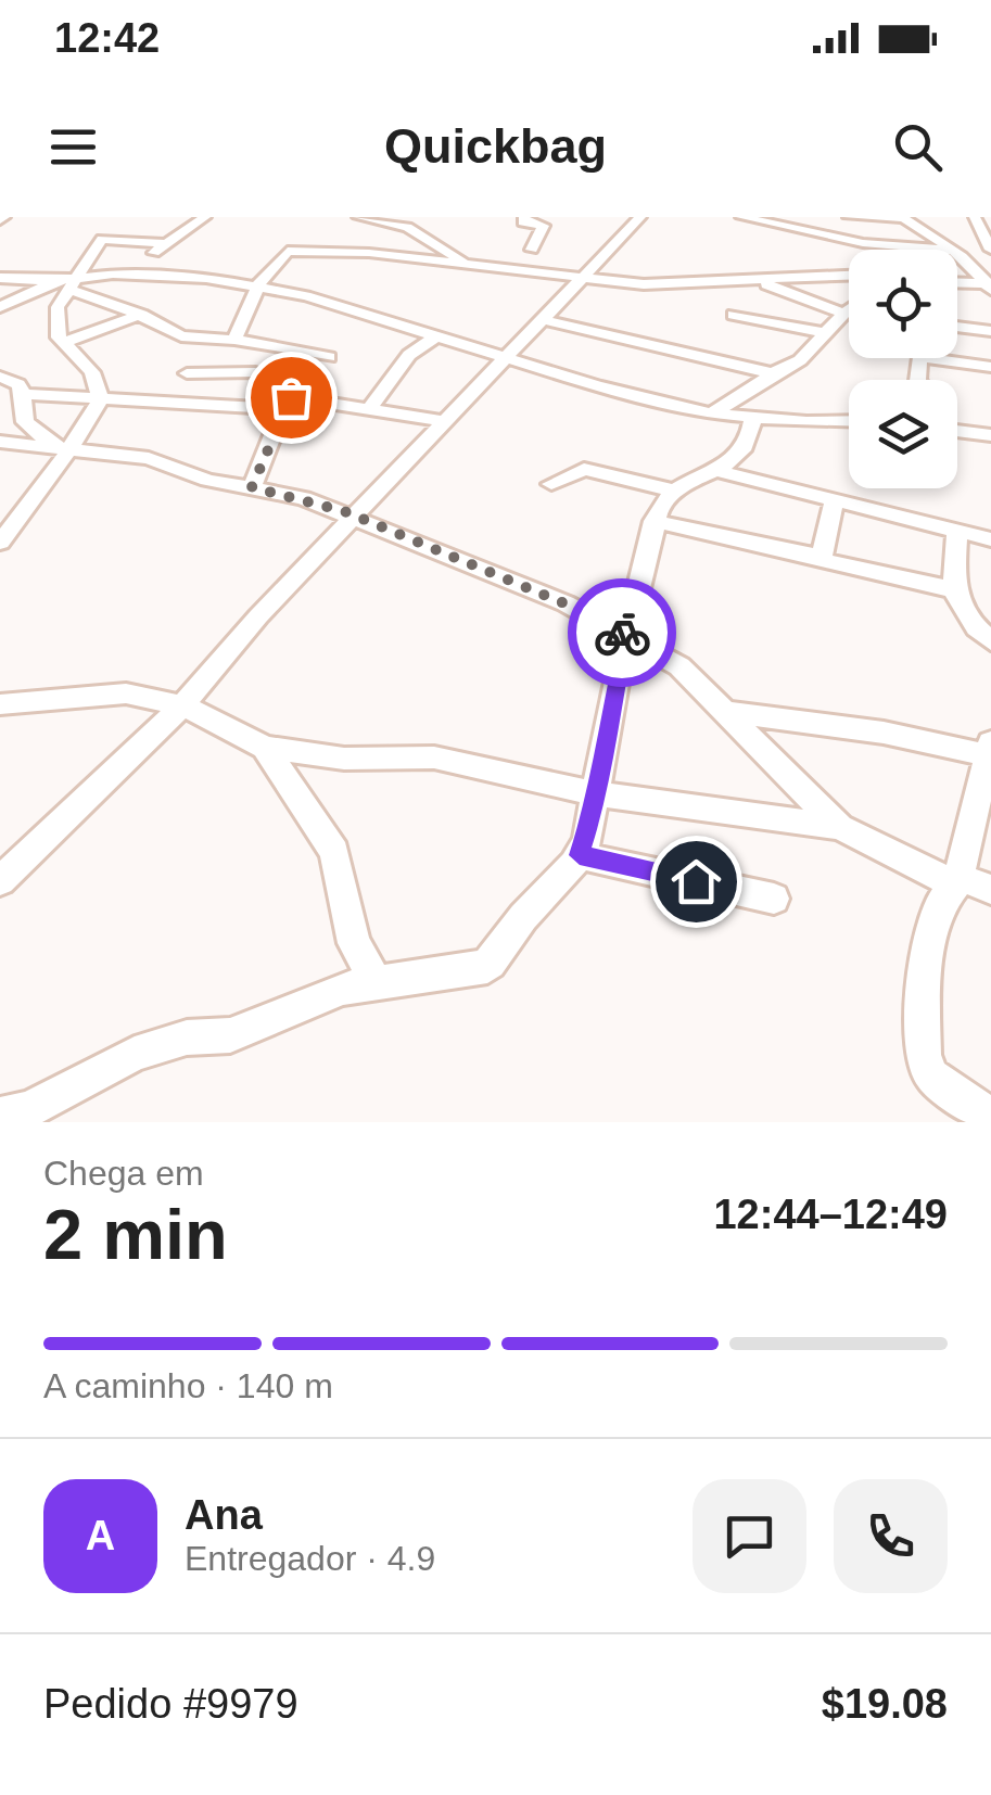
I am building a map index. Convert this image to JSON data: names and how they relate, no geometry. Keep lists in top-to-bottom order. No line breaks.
{"page":{"status":"12:42","header":"Quickbag","heading":["2 min","Chega em","12:44–12:49"],"panel":["Ana","Entregador · 4.9","Pedido #9979","$19.08"],"bar":"A caminho · 140 m","round":"A"}}
